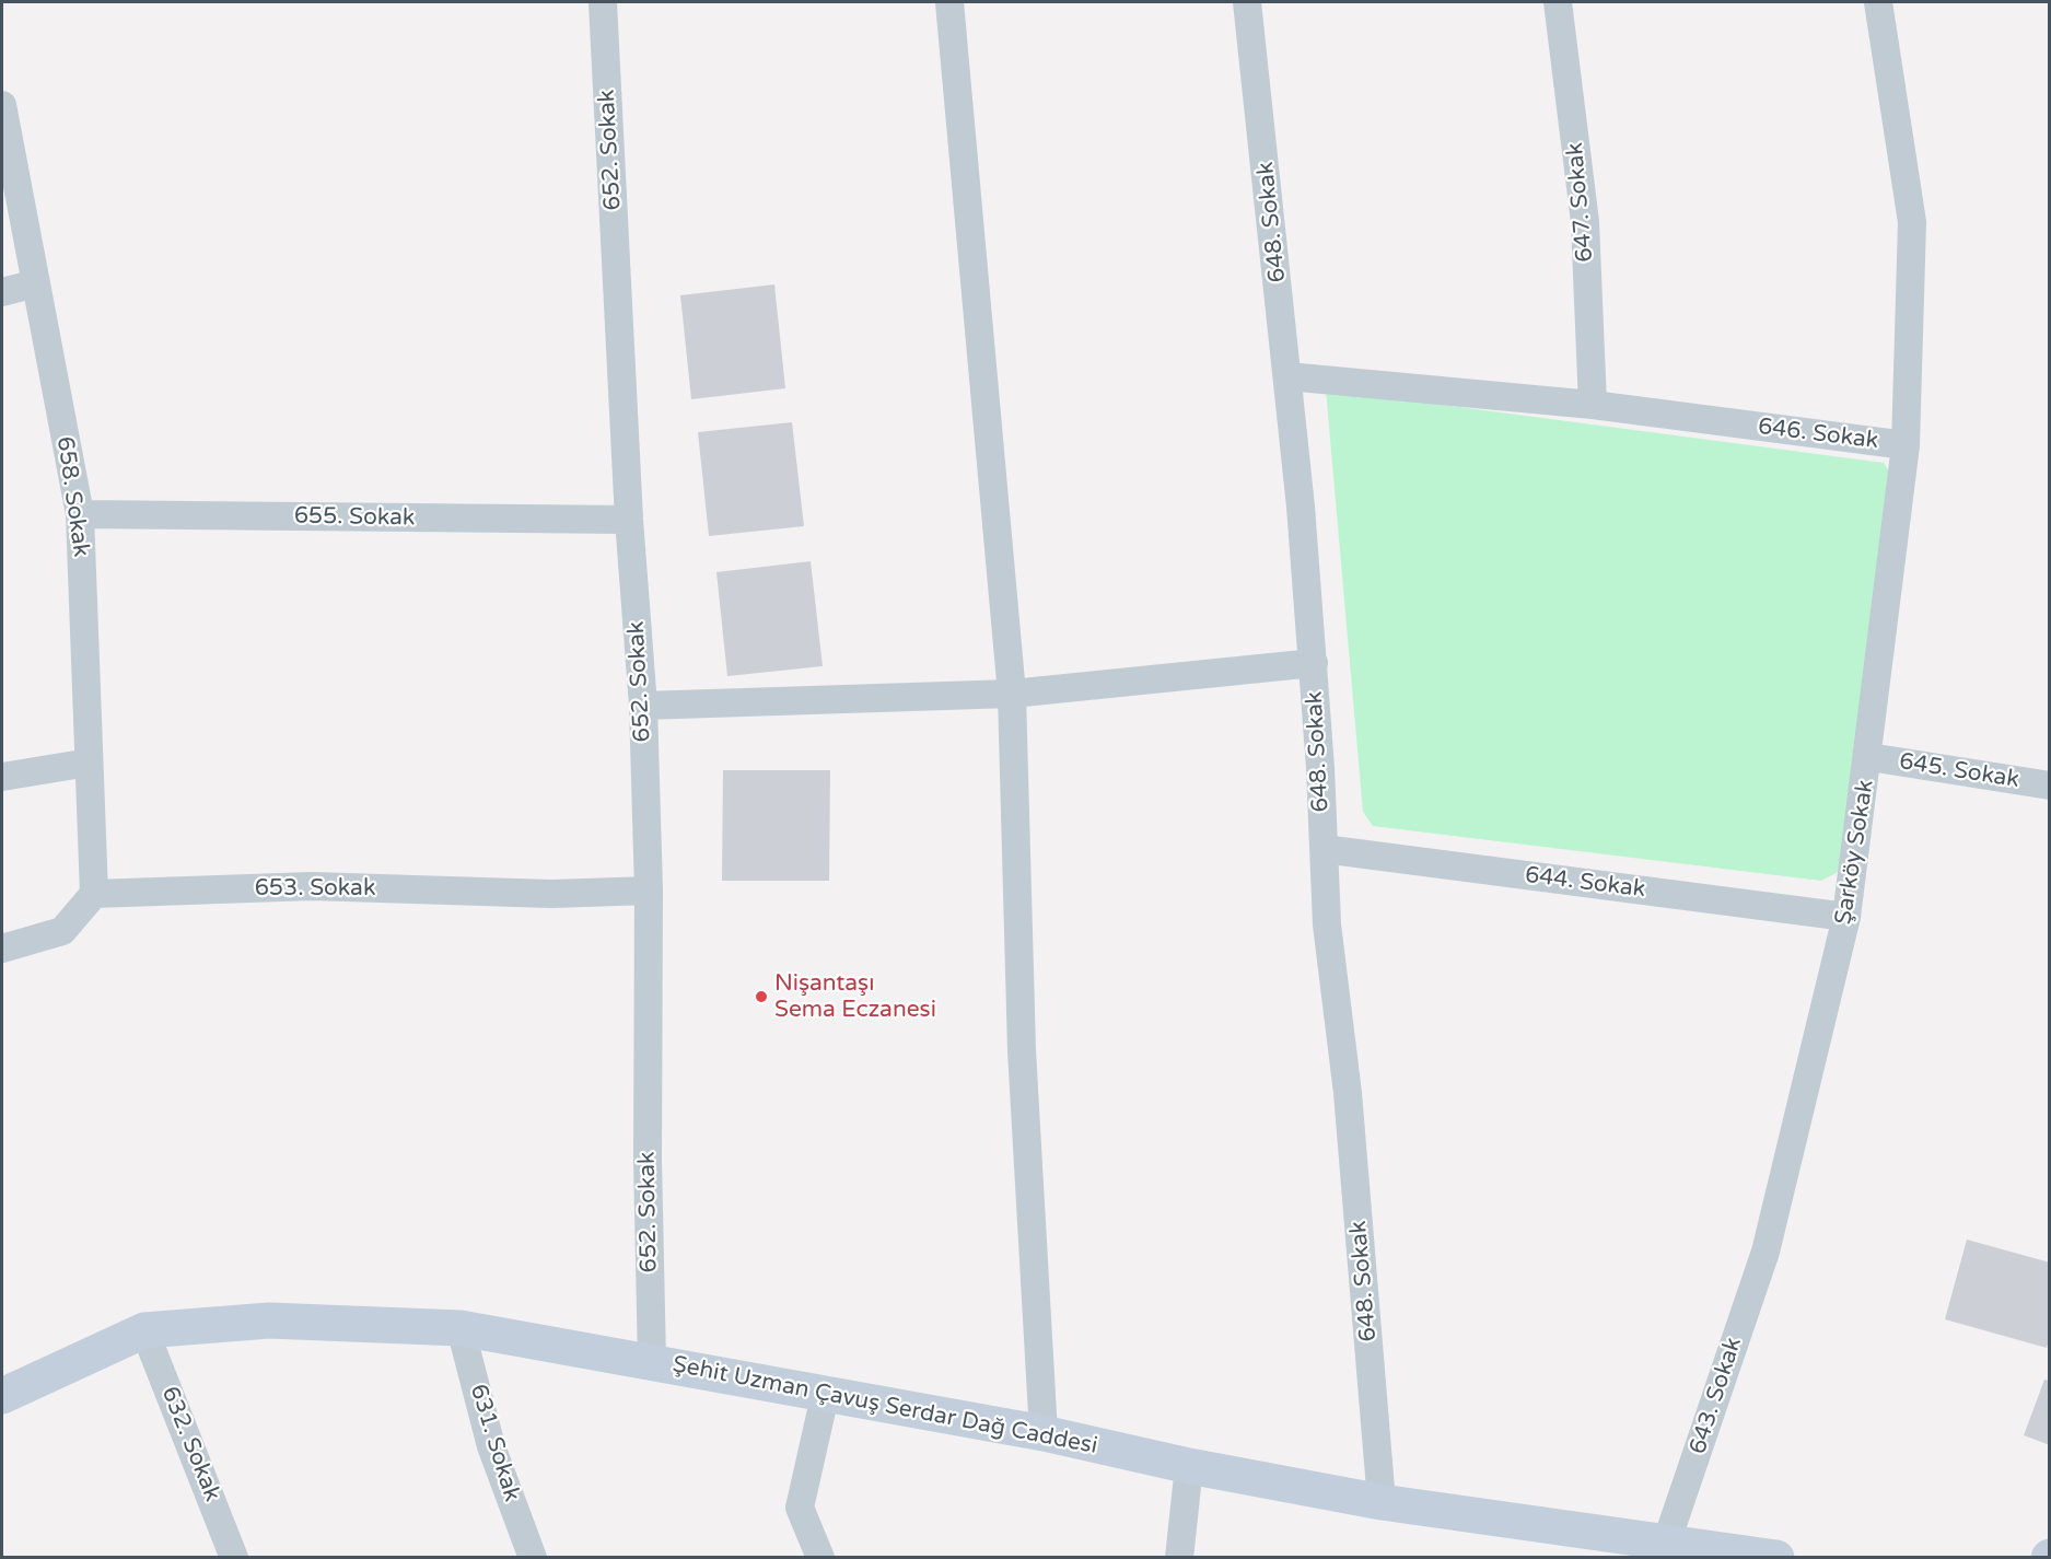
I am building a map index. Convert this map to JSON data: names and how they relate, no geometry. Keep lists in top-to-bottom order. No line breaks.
{"streets":{"street":["652. Sokak","647. Sokak","648. Sokak","646. Sokak","658. Sokak","655. Sokak","645. Sokak","Şarköy Sokak","644. Sokak","653. Sokak","643. Sokak","Şehit Uzman Çavuş Serdar Dağ Caddesi","631. Sokak","632. Sokak"]},"crossings":[["652. Sokak","655. Sokak"],["652. Sokak","653. Sokak"],["652. Sokak","Şehit Uzman Çavuş Serdar Dağ Caddesi"],["647. Sokak","646. Sokak"],["648. Sokak","646. Sokak"],["648. Sokak","644. Sokak"],["648. Sokak","Şehit Uzman Çavuş Serdar Dağ Caddesi"],["646. Sokak","Şarköy Sokak"],["658. Sokak","655. Sokak"],["658. Sokak","653. Sokak"],["645. Sokak","Şarköy Sokak"],["Şarköy Sokak","644. Sokak"],["Şarköy Sokak","643. Sokak"],["643. Sokak","Şehit Uzman Çavuş Serdar Dağ Caddesi"],["Şehit Uzman Çavuş Serdar Dağ Caddesi","631. Sokak"],["Şehit Uzman Çavuş Serdar Dağ Caddesi","632. Sokak"]],"places":["Nişantaşı Sema Eczanesi"]}
